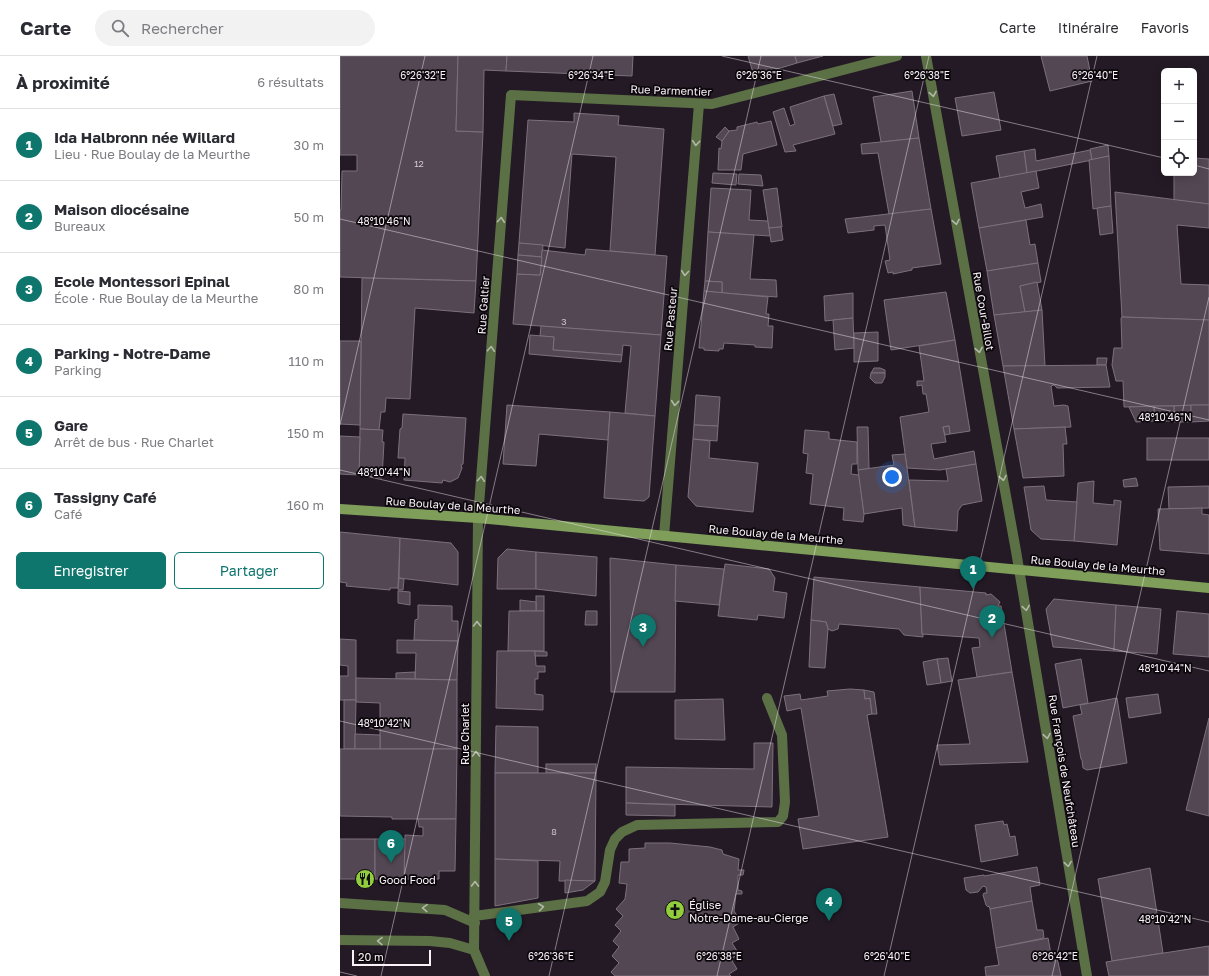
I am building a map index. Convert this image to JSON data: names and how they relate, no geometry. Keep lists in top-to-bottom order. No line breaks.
{"streets":{"main road":["Rue Boulay de la Meurthe"],"street":["Rue Parmentier","Rue Galtier","Rue Cour-Billot","Rue Pasteur","Rue Charlet","Rue François de Neufchâteau"]},"crossings":[["Rue Parmentier","Rue Galtier"],["Rue Parmentier","Rue Pasteur"],["Rue Galtier","Rue Boulay de la Meurthe"],["Rue Galtier","Rue Charlet"],["Rue Cour-Billot","Rue Boulay de la Meurthe"],["Rue Cour-Billot","Rue François de Neufchâteau"],["Rue Pasteur","Rue Boulay de la Meurthe"],["Rue Boulay de la Meurthe","Rue Charlet"],["Rue Boulay de la Meurthe","Rue François de Neufchâteau"]],"one_way":["Rue Galtier","Rue Cour-Billot","Rue Pasteur","Rue Charlet","Rue François de Neufchâteau"],"places":{"restaurant":["Good Food"],"church":["Église Notre-Dame-au-Cierge"]},"house_numbers":["12","3","8"],"scale_bar":"20 m","page":{"header":"Carte","search":"Rechercher","nav":["Carte","Itinéraire","Favoris"],"heading":["À proximité","6 résultats"],"map_buttons":["+","−"],"list":[{"mark":"1","name":"Ida Halbronn née Willard","note":"Lieu · Rue Boulay de la Meurthe","value":"30 m"},{"mark":"2","name":"Maison diocésaine","note":"Bureaux","value":"50 m"},{"mark":"3","name":"Ecole Montessori Epinal","note":"École · Rue Boulay de la Meurthe","value":"80 m"},{"mark":"4","name":"Parking - Notre-Dame","note":"Parking","value":"110 m"},{"mark":"5","name":"Gare","note":"Arrêt de bus · Rue Charlet","value":"150 m"},{"mark":"6","name":"Tassigny Café","note":"Café","value":"160 m"}],"buttons":["Enregistrer","Partager"],"pins":["1","2","3","6","4","5"],"scale":"20 m"},"coordinates":["6°26'32\"E","6°26'34\"E","6°26'36\"E","6°26'38\"E","6°26'40\"E","48°10'46\"N","48°10'44\"N","48°10'42\"N","6°26'42\"E"]}
